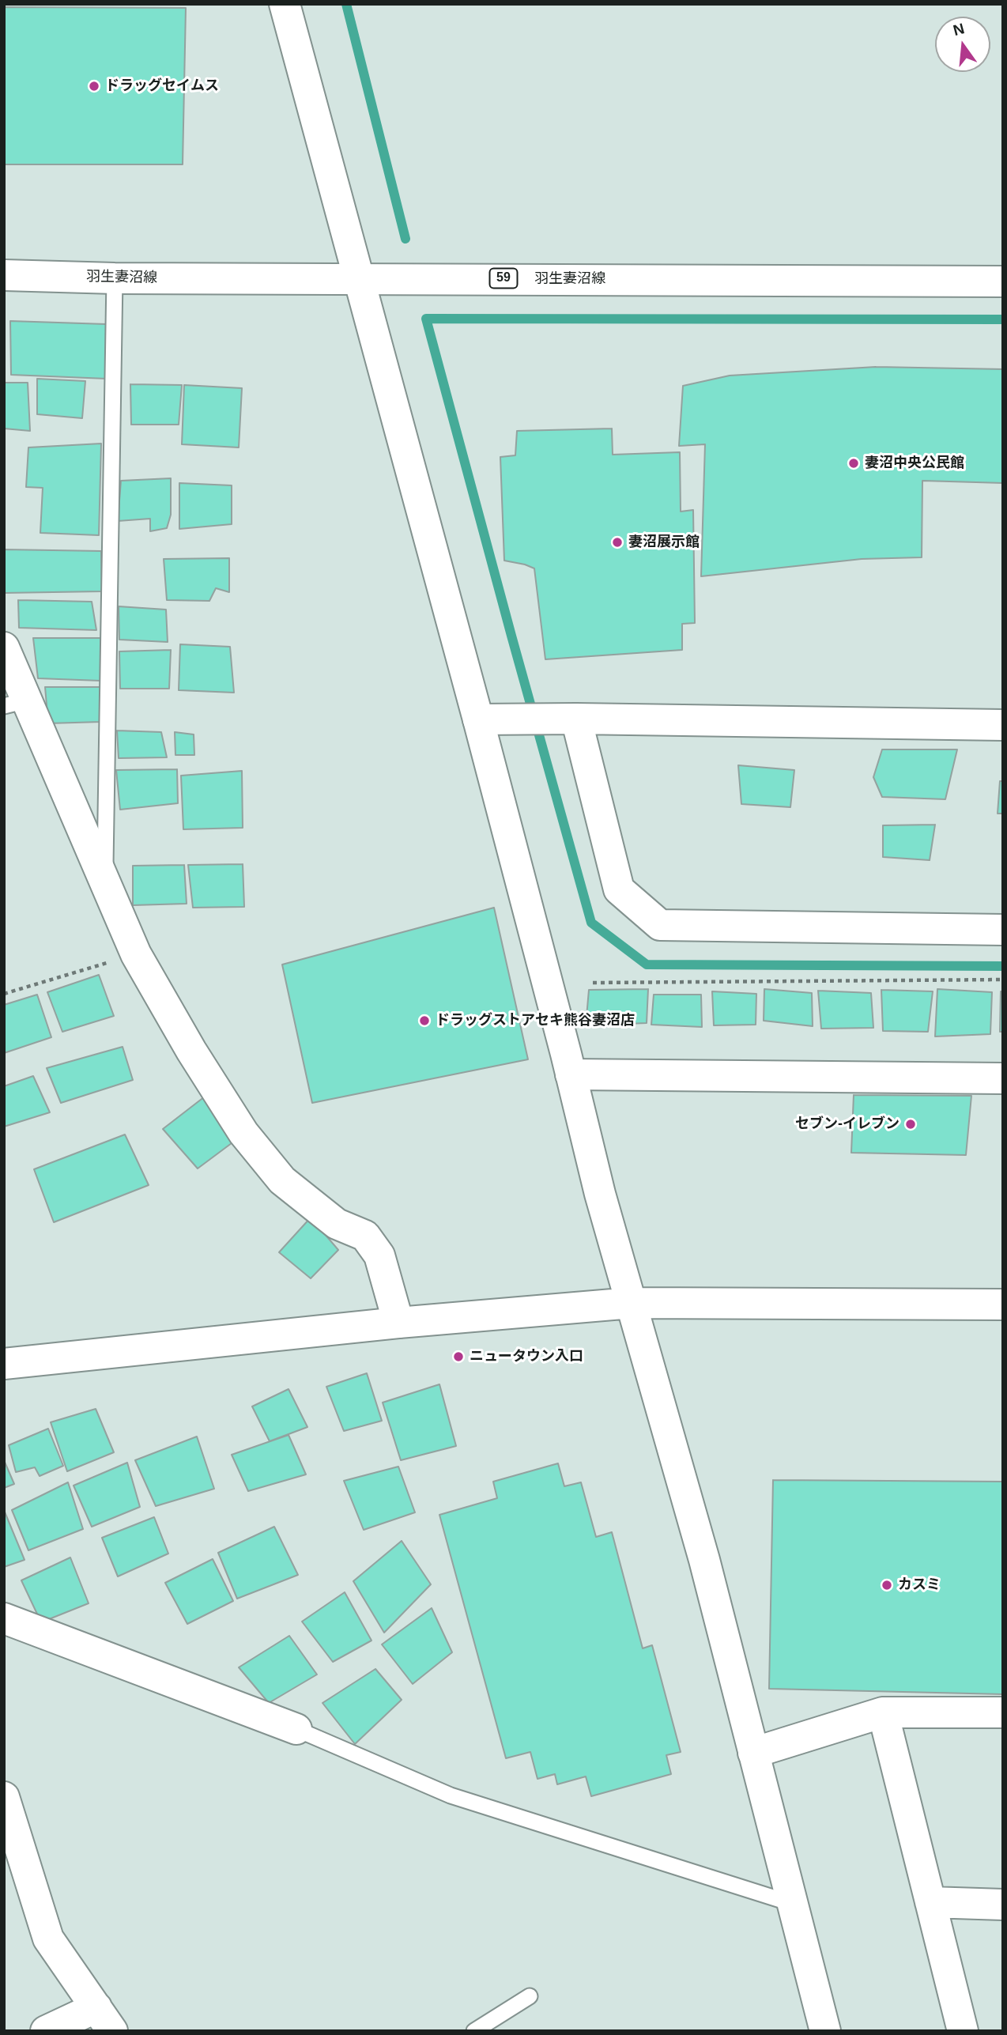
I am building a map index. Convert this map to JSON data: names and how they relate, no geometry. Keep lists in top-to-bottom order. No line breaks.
{"streets":{"street":["羽生妻沼線","59"]},"places":["ドラッグセイムス","妻沼中央公民館","妻沼展示館","ドラッグストアセキ熊谷妻沼店","セブン-イレブン","ニュータウン入口","カスミ"],"north":"top"}
